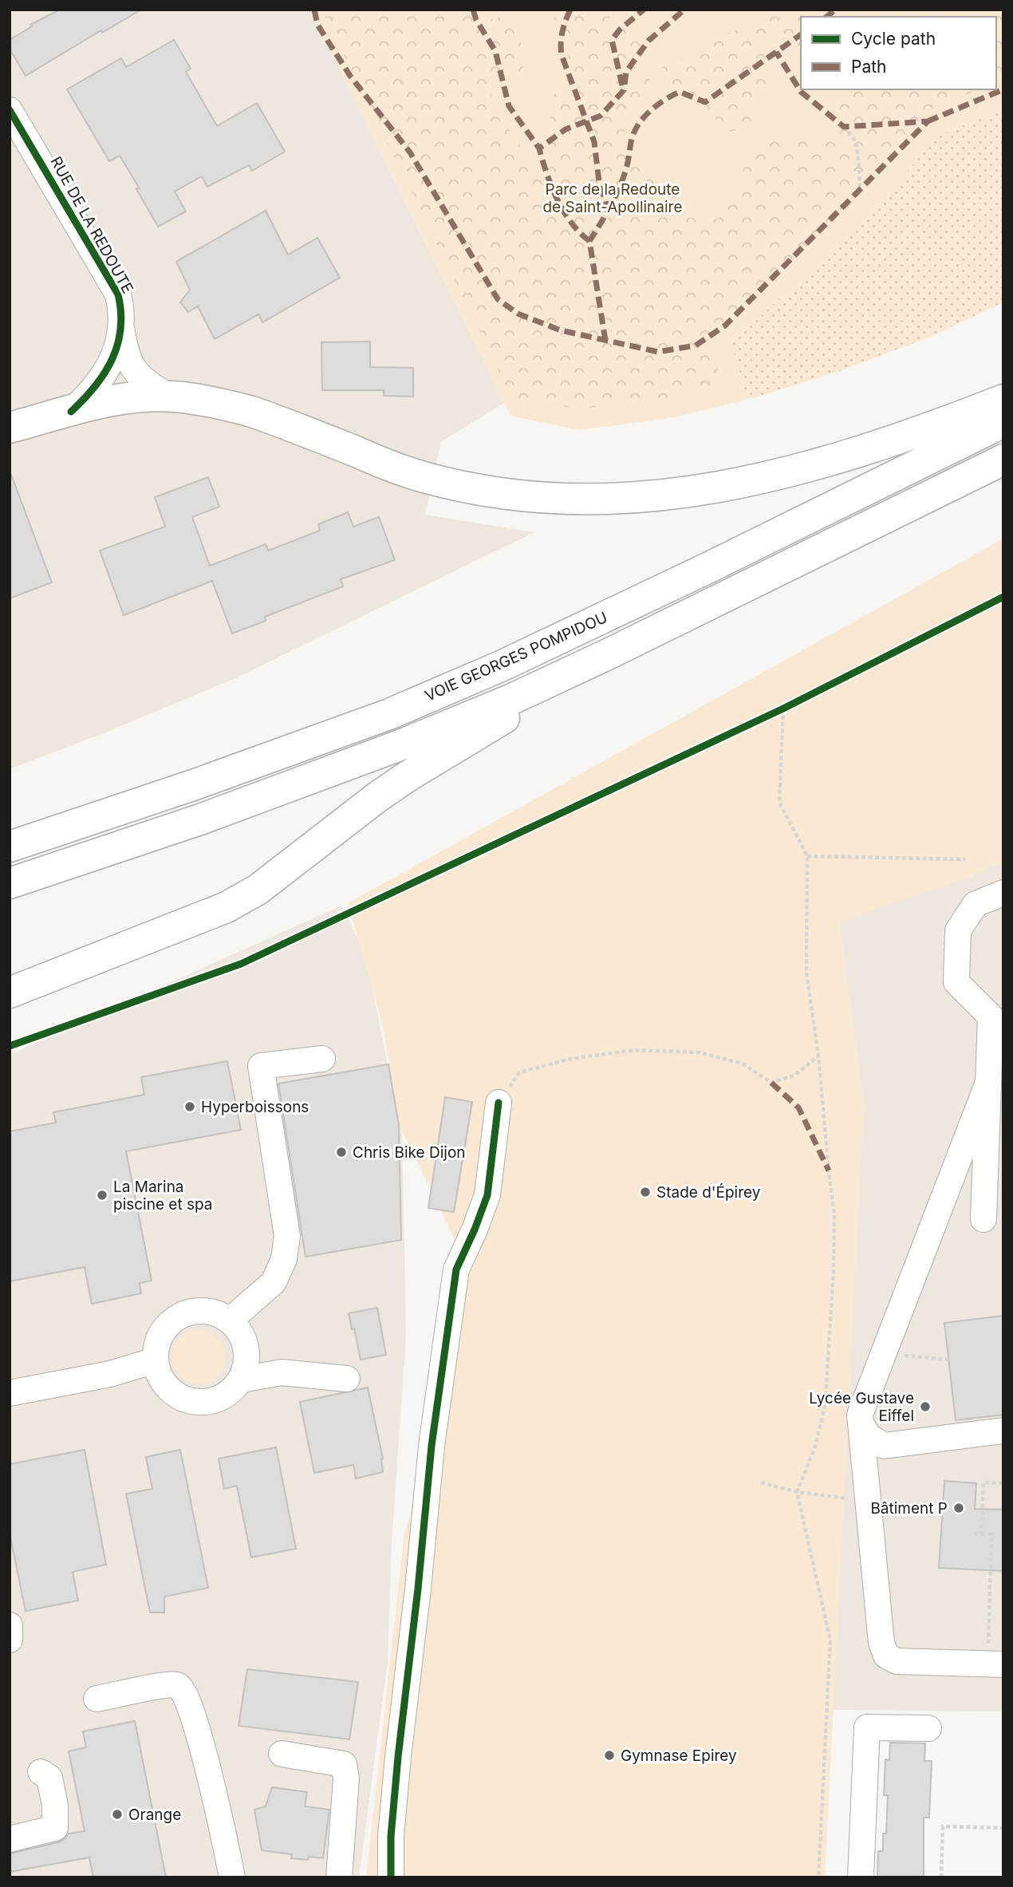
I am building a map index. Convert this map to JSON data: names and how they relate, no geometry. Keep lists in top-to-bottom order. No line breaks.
{"streets":{"main road":["VOIE GEORGES POMPIDOU"],"street":["RUE DE LA REDOUTE"]},"parks":["Parc de la Redoute de Saint-Apollinaire"],"places":["Hyperboissons","Chris Bike Dijon","Stade d'Épirey","La Marina piscine et spa","Lycée Gustave Eiffel","Bâtiment P","Gymnase Epirey","Orange"],"legend":["Cycle path","Path"]}
